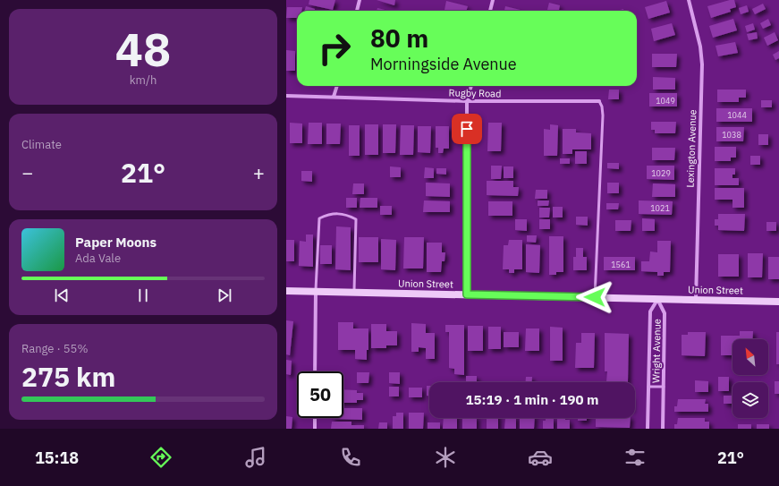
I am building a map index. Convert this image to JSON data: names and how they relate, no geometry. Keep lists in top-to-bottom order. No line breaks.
{"streets":{"main road":["Union Street"],"street":["Rugby Road","Lexington Avenue","Wright Avenue"]},"crossings":[["Lexington Avenue","Union Street"],["Union Street","Wright Avenue"]],"house_numbers":["1049","1044","1038","1029","1021","1561"],"north":"top left","page":{"tile":[["48","km/h"],"Climate",["Range · 55%","275 km"]],"turn":["80 m","Morningside Avenue"],"heat":["−","21°","+"],"song":["Paper Moons","Ada Vale"],"limit":"50","trip":"15:19 · 1 min · 190 m","tabs":["15:18","21°"]}}
